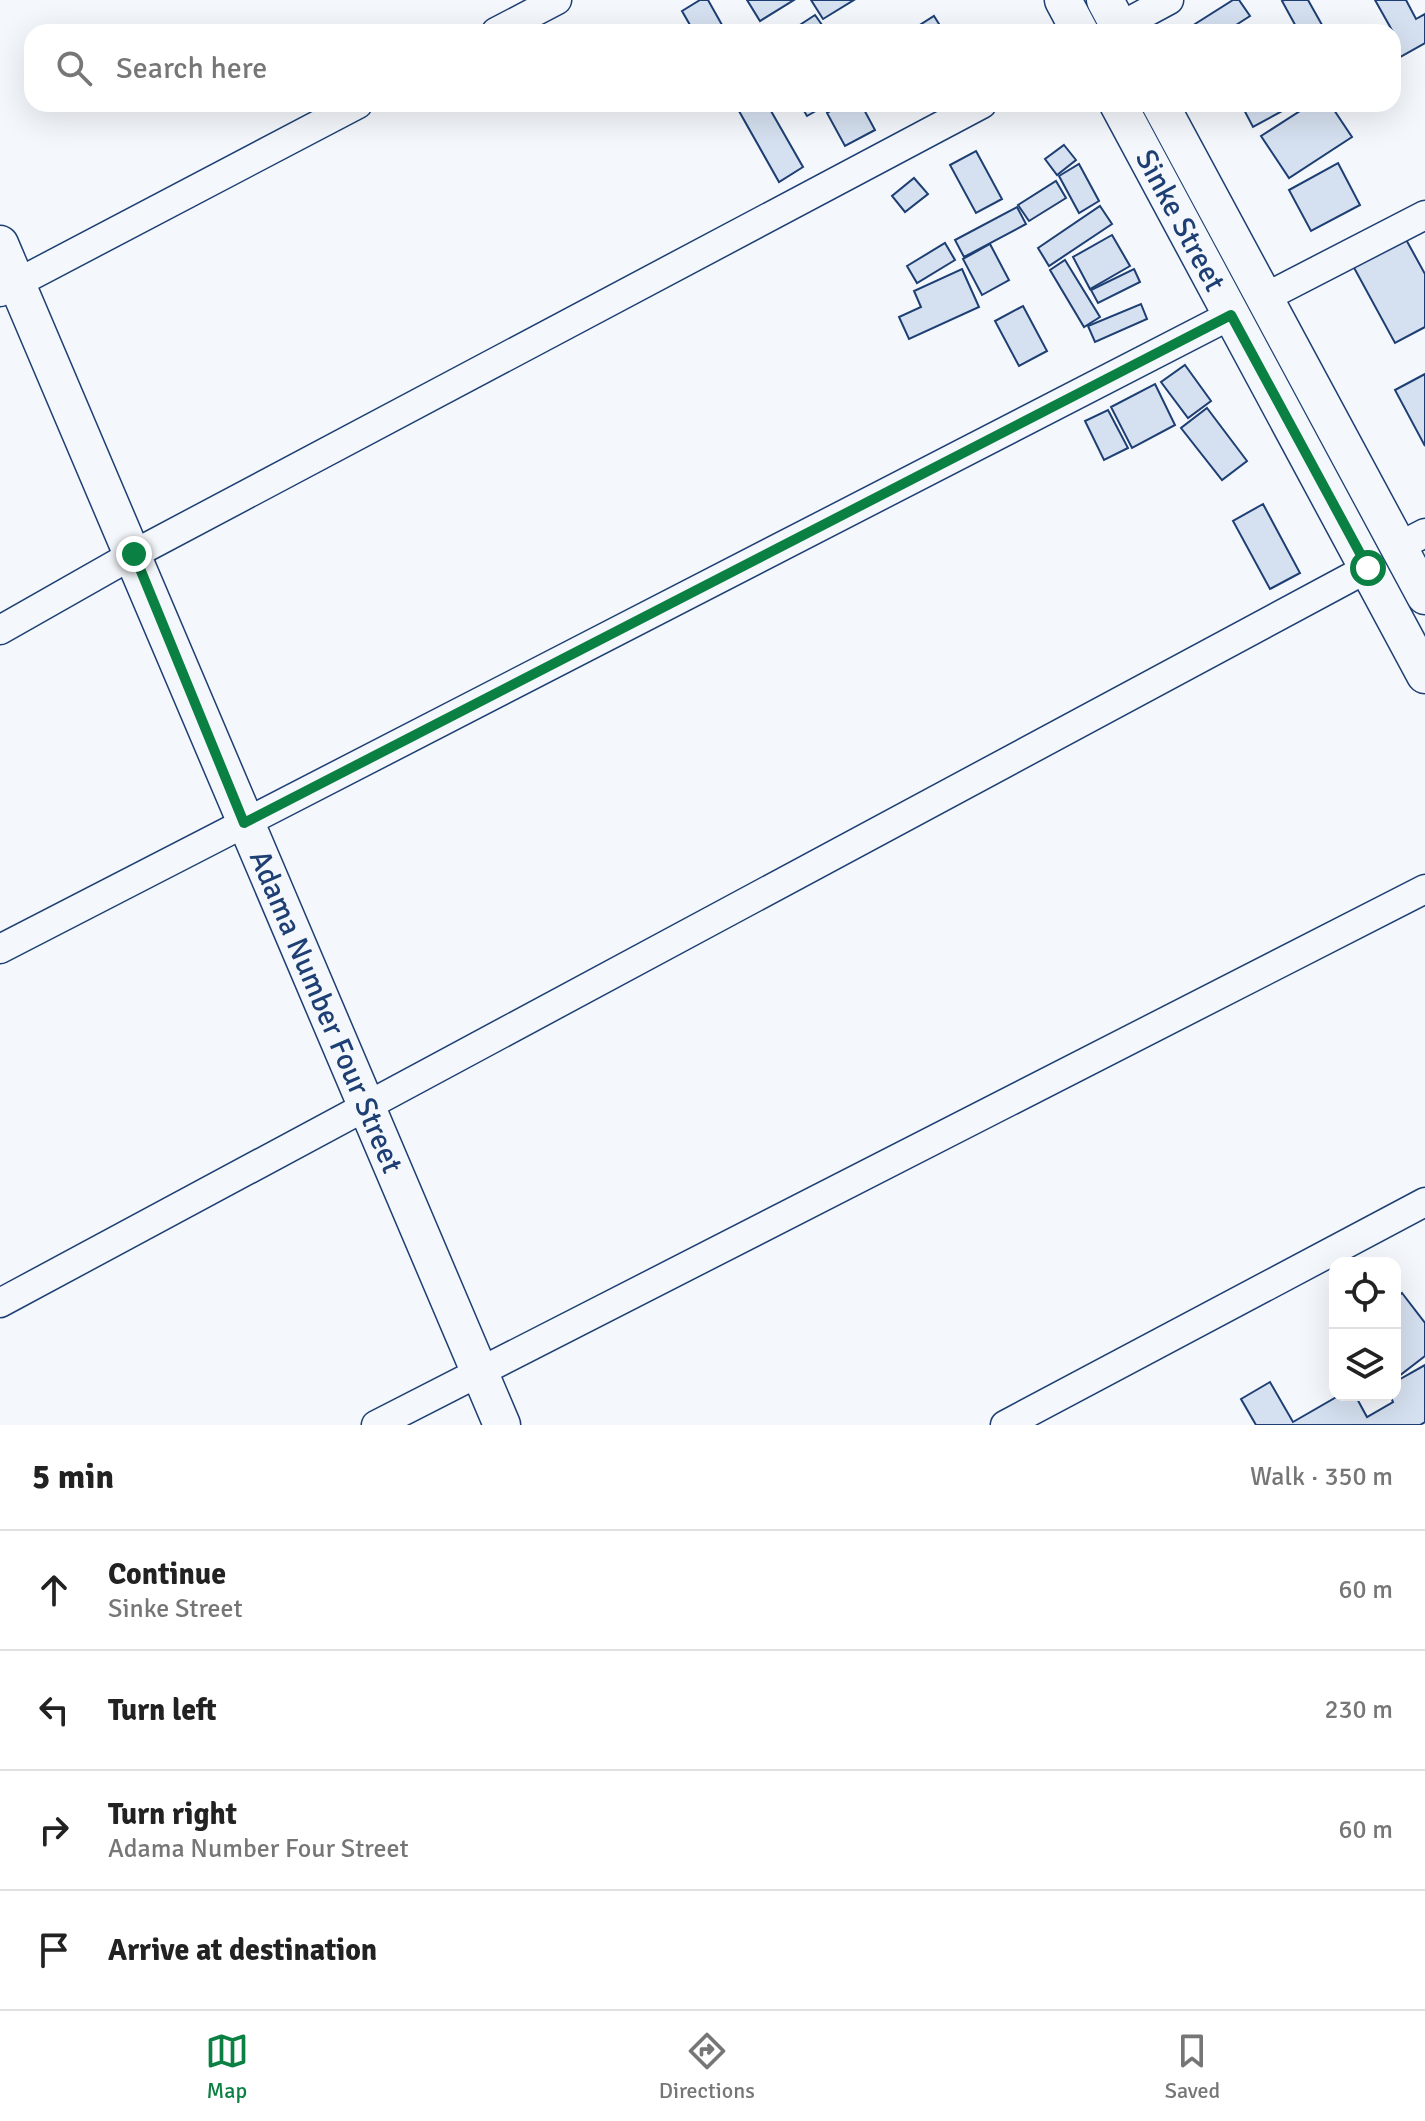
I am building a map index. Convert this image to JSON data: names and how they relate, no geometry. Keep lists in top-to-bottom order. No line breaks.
{"streets":{"street":["Sinke Street","Adama Number Four Street"]},"page":{"search":"Search here","heading":["5 min","Walk · 350 m"],"list":[["Continue","Sinke Street","60 m"],["Turn left","230 m"],["Turn right","Adama Number Four Street","60 m"],"Arrive at destination"],"nav":["Map","Directions","Saved"]}}
